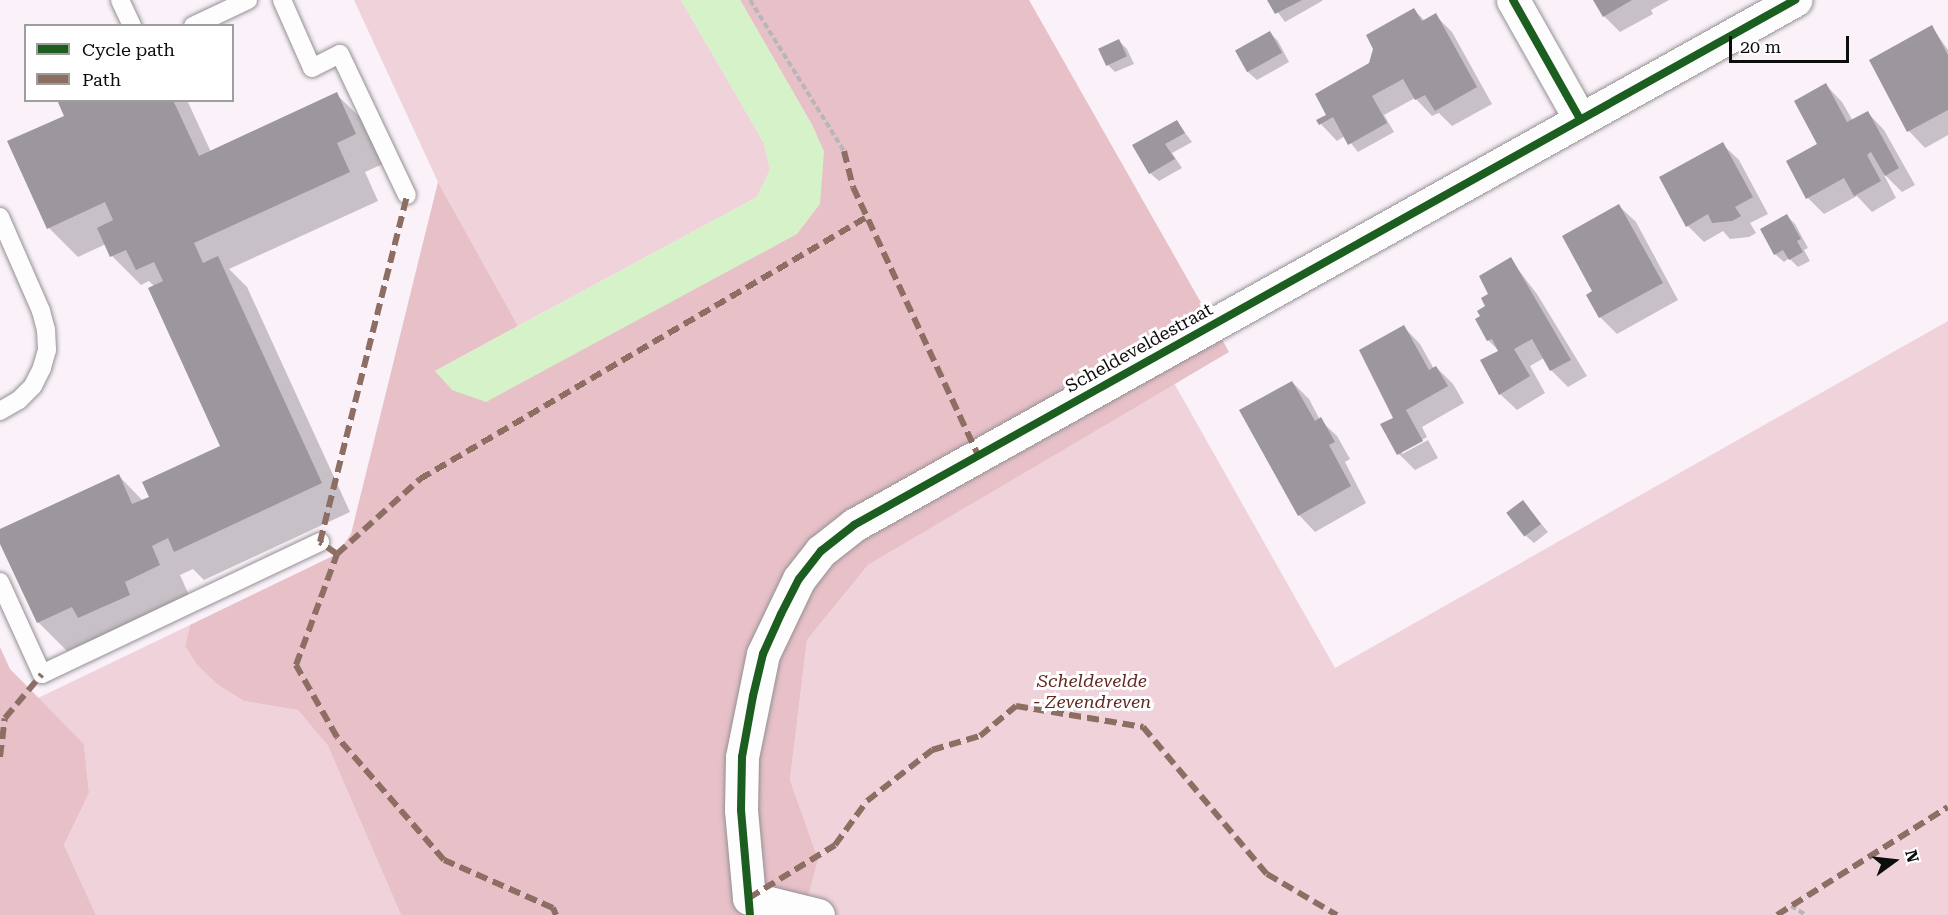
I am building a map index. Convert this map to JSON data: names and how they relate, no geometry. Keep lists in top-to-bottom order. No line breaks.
{"streets":{"street":["Scheldeveldestraat"]},"parks":["Scheldevelde - Zevendreven"],"legend":["Cycle path","Path"],"scale_bar":"20 m","north":"right"}
